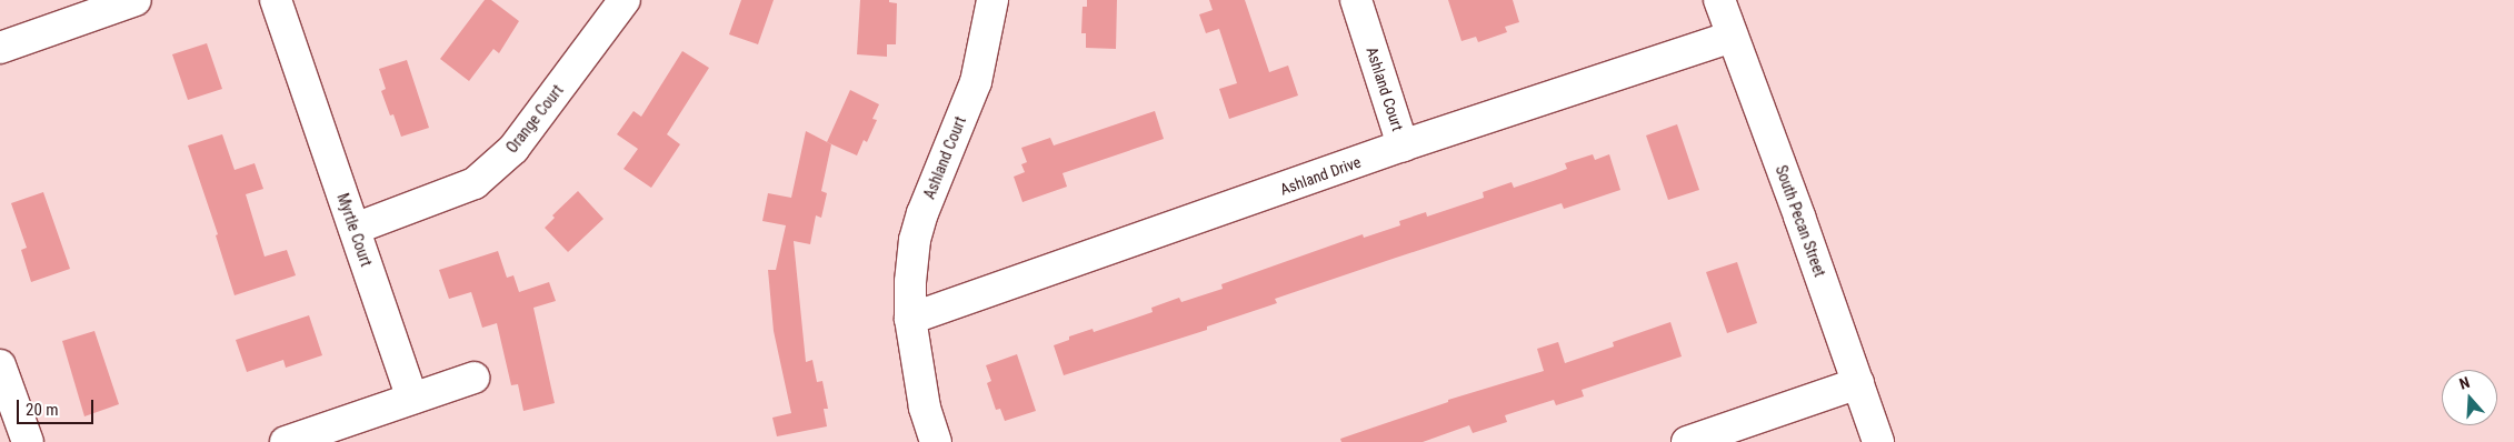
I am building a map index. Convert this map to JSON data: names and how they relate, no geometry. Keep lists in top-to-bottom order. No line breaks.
{"streets":{"street":["Ashland Court","Orange Court","Ashland Drive","South Pecan Street","Myrtle Court"]},"crossings":[["Ashland Court","Ashland Drive"],["Orange Court","Myrtle Court"],["Ashland Drive","South Pecan Street"]],"scale_bar":"20 m","north":"top"}
